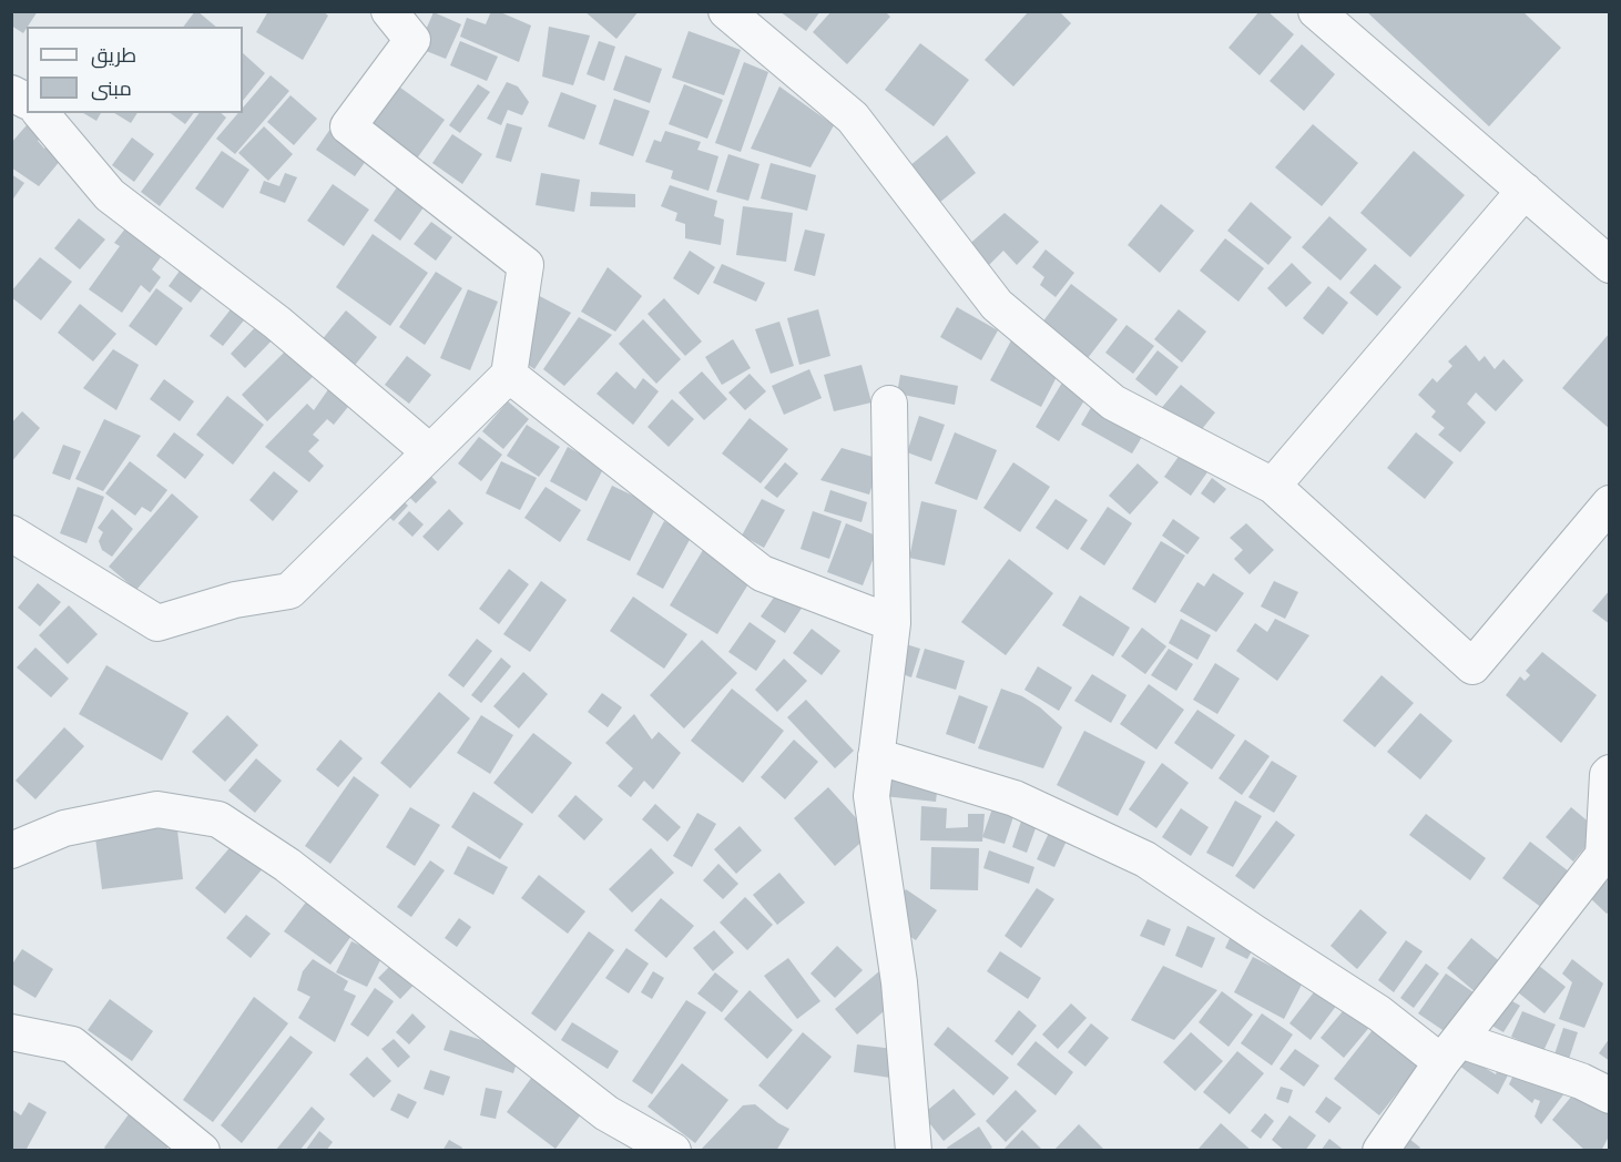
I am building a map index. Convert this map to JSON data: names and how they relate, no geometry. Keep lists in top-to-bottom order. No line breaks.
{"legend":["طريق","مبنى"]}
